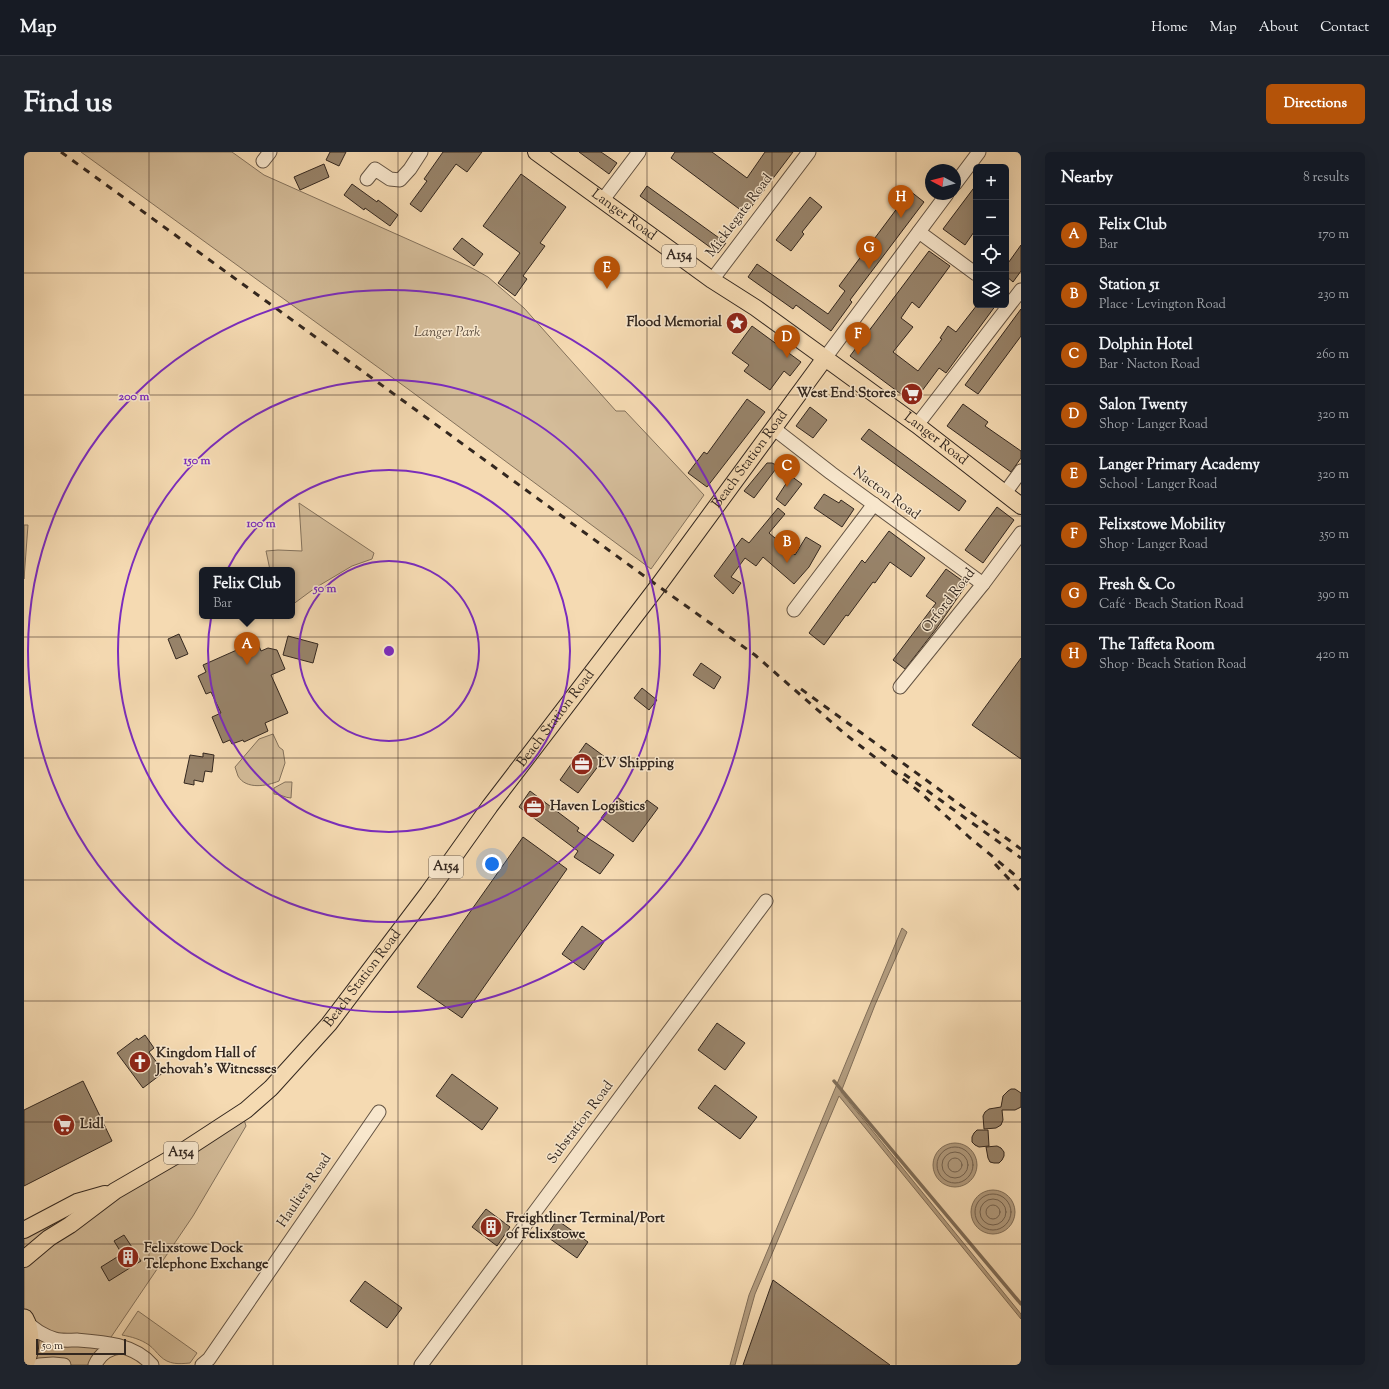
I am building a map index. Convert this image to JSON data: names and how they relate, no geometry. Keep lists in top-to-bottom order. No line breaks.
{"streets":{"main road":["Langer Road","A154","Beach Station Road"],"street":["Micklegate Road","Nacton Road","Orford Road","Substation Road","Hauliers Road"]},"crossings":[["Langer Road","Micklegate Road"],["Langer Road","Beach Station Road"],["Beach Station Road","Nacton Road"],["Nacton Road","Orford Road"]],"parks":["Langer Park"],"places":{"place":["Flood Memorial"],"supermarket":["West End Stores","Lidl"],"office":["LV Shipping","Haven Logistics"],"church":["Kingdom Hall of Jehovah's Witnesses"],"building":["Freightliner Terminal/Port of Felixstowe","Felixstowe Dock Telephone Exchange"]},"scale_bar":"50 m","north":"left","page":{"header":"Map","nav":["Home","Map","About","Contact"],"title":"Find us","buttons":"Directions","heading":["Nearby","8 results"],"map_buttons":["+","−"],"pins":["H","G","E","F","D","C","B","A"],"list":[{"mark":"A","name":"Felix Club","note":"Bar","value":"170 m"},{"mark":"B","name":"Station 51","note":"Place · Levington Road","value":"230 m"},{"mark":"C","name":"Dolphin Hotel","note":"Bar · Nacton Road","value":"260 m"},{"mark":"D","name":"Salon Twenty","note":"Shop · Langer Road","value":"320 m"},{"mark":"E","name":"Langer Primary Academy","note":"School · Langer Road","value":"320 m"},{"mark":"F","name":"Felixstowe Mobility","note":"Shop · Langer Road","value":"350 m"},{"mark":"G","name":"Fresh & Co","note":"Café · Beach Station Road","value":"390 m"},{"mark":"H","name":"The Taffeta Room","note":"Shop · Beach Station Road","value":"420 m"}],"popup":["Felix Club","Bar"],"scale":"50 m"},"rings":["200 m","150 m","100 m","50 m"]}
